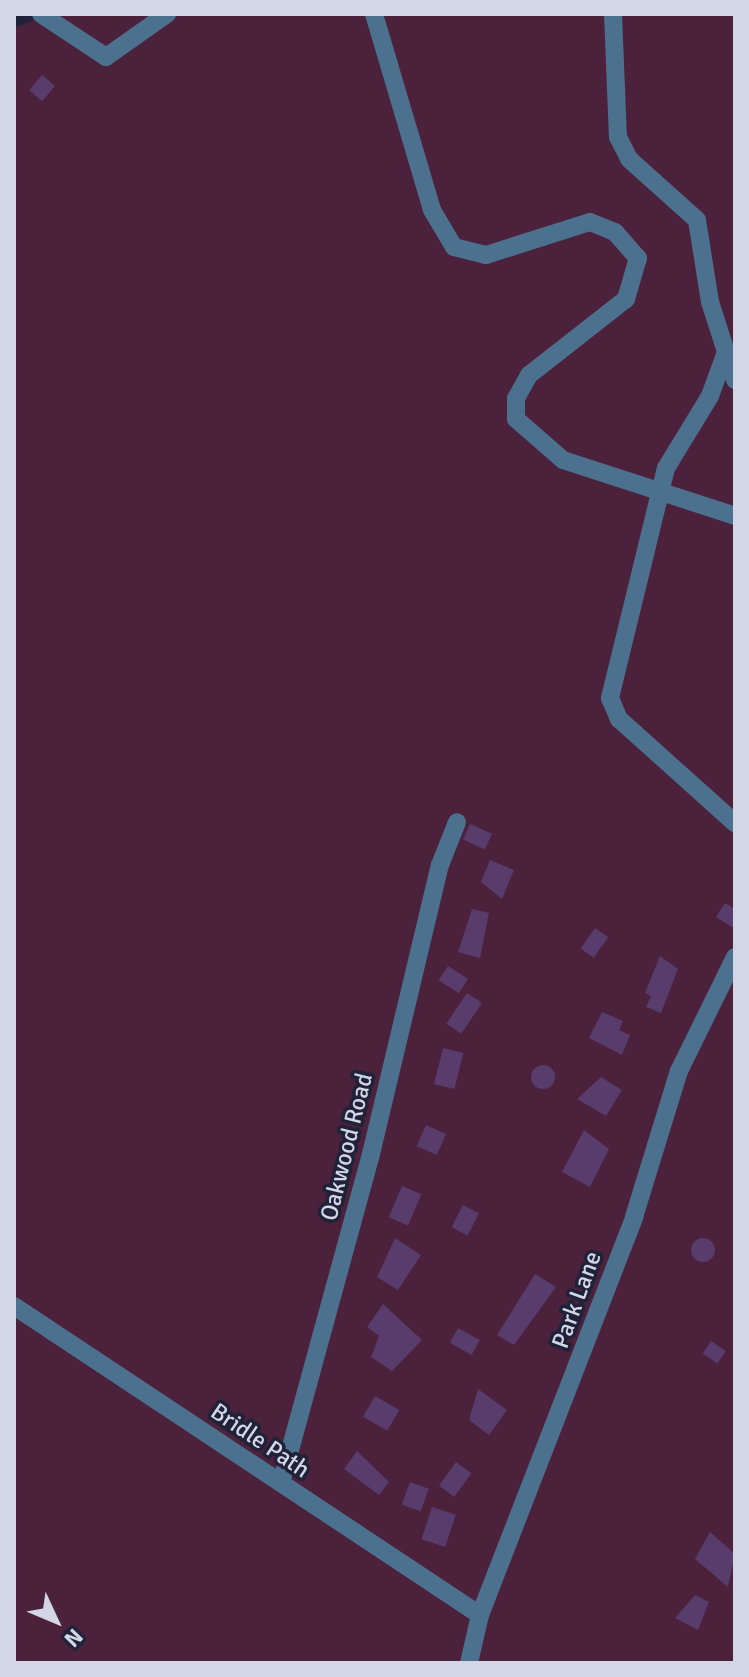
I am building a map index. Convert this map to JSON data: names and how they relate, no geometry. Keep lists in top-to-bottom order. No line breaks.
{"streets":{"street":["Oakwood Road","Park Lane","Bridle Path"]},"crossings":[["Oakwood Road","Bridle Path"],["Park Lane","Bridle Path"]],"north":"bottom right"}
